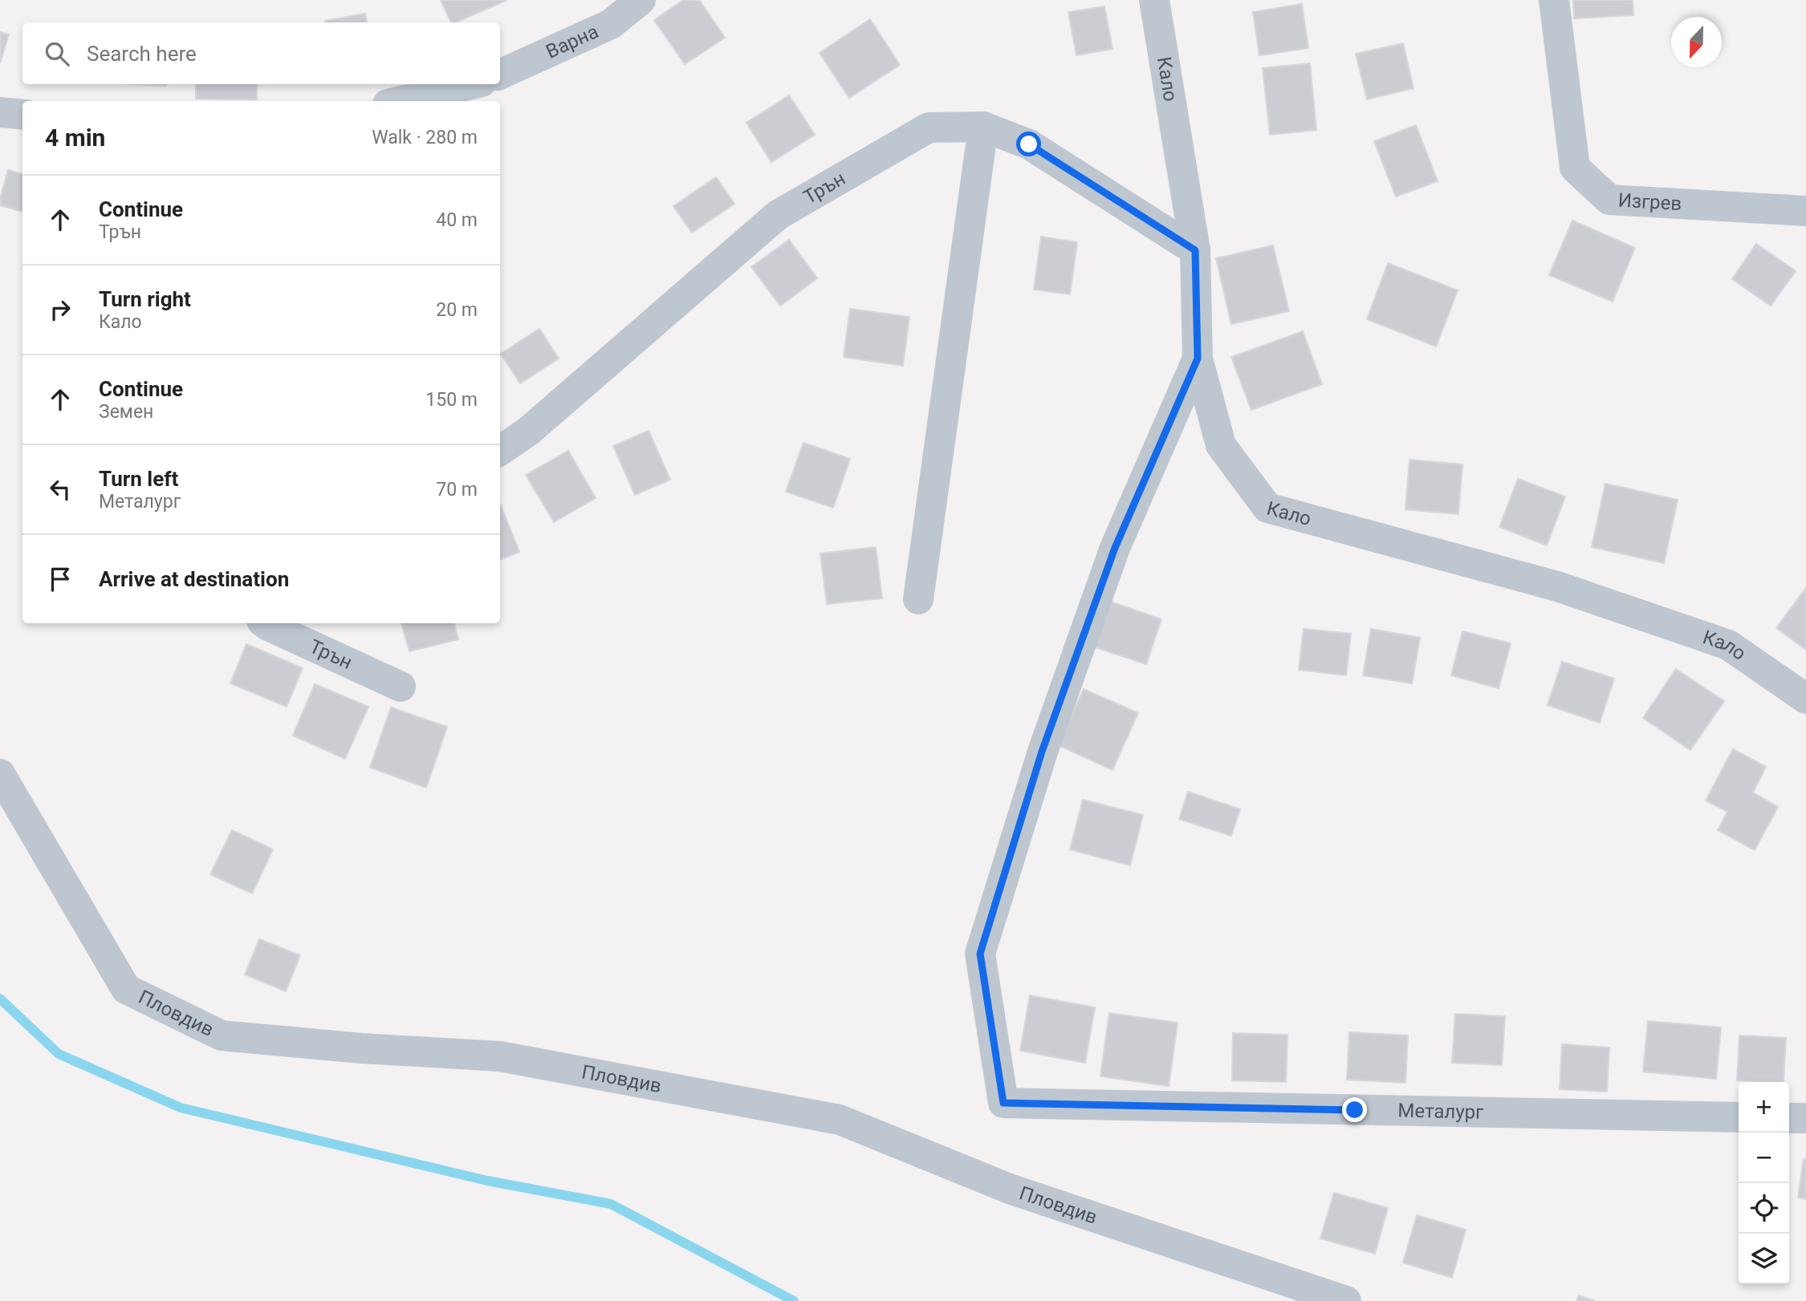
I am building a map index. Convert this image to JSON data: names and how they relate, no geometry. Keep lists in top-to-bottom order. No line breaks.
{"streets":{"street":["Варна","Кало","Трън","Изгрев","Пловдив","Металург"]},"crossings":[["Кало","Трън"],["Кало","Металург"]],"north":"bottom","page":{"search":"Search here","heading":["4 min","Walk · 280 m"],"list":[["Continue","Трън","40 m"],["Turn right","Кало","20 m"],["Continue","Земен","150 m"],["Turn left","Металург","70 m"],"Arrive at destination"],"map_buttons":["+","−"]}}
